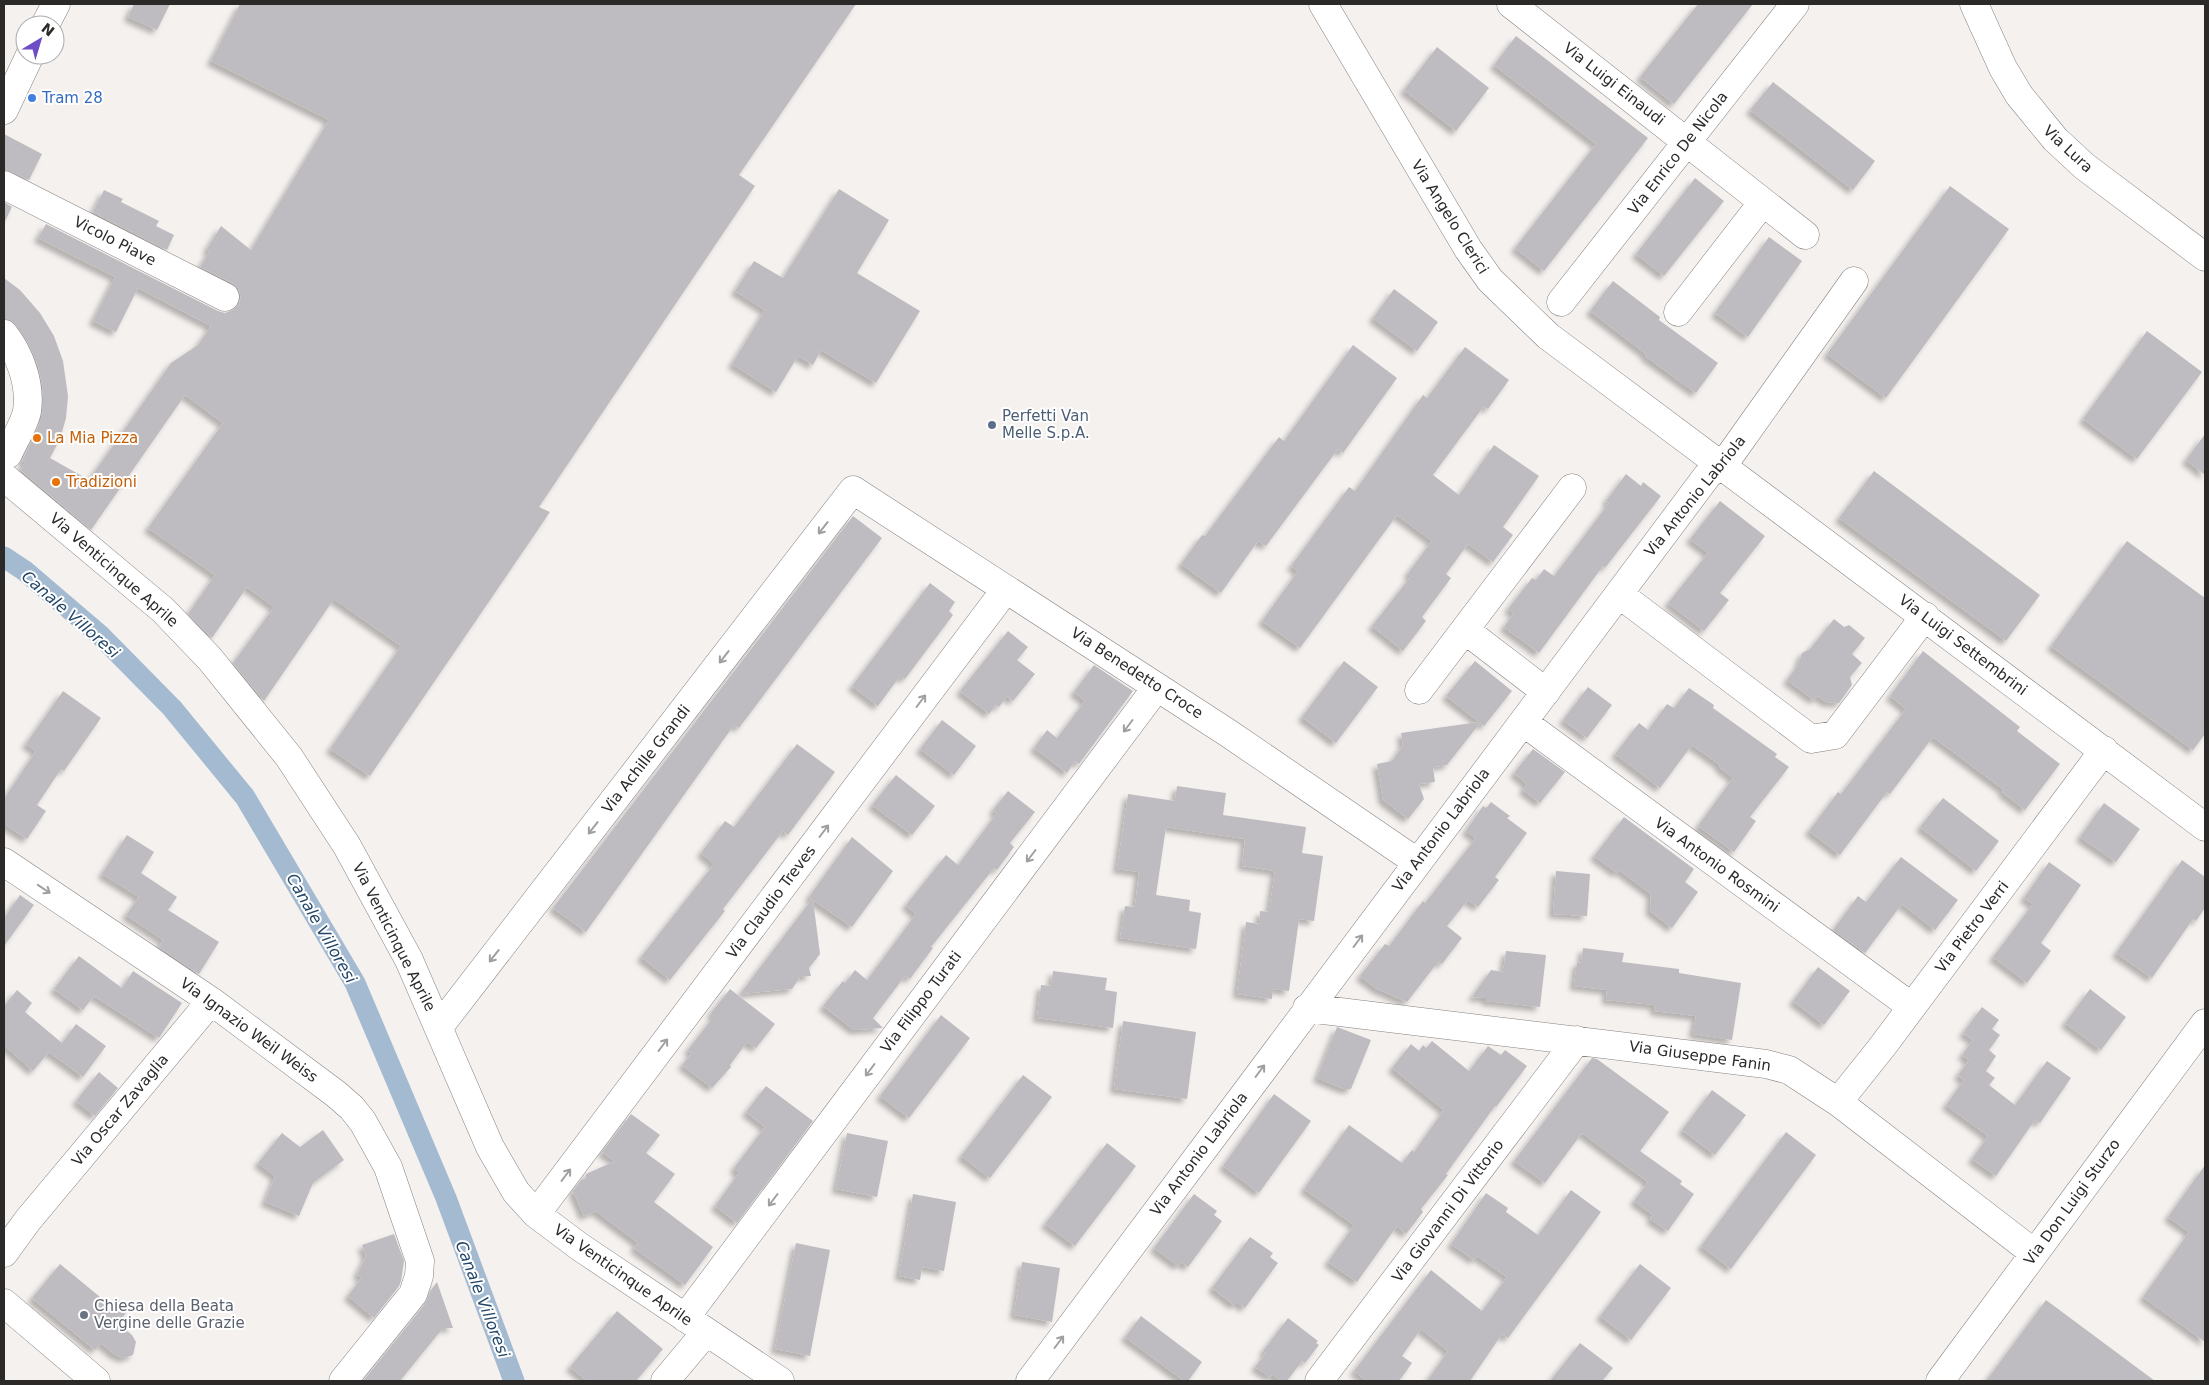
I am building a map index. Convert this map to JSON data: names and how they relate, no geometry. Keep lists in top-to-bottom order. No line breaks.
{"streets":{"street":["Via Luigi Einaudi","Via Lura","Via Enrico De Nicola","Via Angelo Clerici","Vicolo Piave","Via Antonio Labriola","Via Venticinque Aprile","Via Luigi Settembrini","Via Benedetto Croce","Via Achille Grandi","Via Antonio Rosmini","Via Claudio Treves","Via Pietro Verri","Via Filippo Turati","Via Ignazio Weil Weiss","Via Giuseppe Fanin","Via Oscar Zavaglia","Via Don Luigi Sturzo","Via Giovanni Di Vittorio"]},"crossings":[["Via Luigi Einaudi","Via Enrico De Nicola"],["Via Angelo Clerici","Via Antonio Labriola"],["Via Angelo Clerici","Via Luigi Settembrini"],["Via Antonio Labriola","Via Luigi Settembrini"],["Via Antonio Labriola","Via Benedetto Croce"],["Via Antonio Labriola","Via Antonio Rosmini"],["Via Antonio Labriola","Via Giuseppe Fanin"],["Via Venticinque Aprile","Via Achille Grandi"],["Via Venticinque Aprile","Via Claudio Treves"],["Via Venticinque Aprile","Via Filippo Turati"],["Via Luigi Settembrini","Via Pietro Verri"],["Via Benedetto Croce","Via Achille Grandi"],["Via Benedetto Croce","Via Claudio Treves"],["Via Benedetto Croce","Via Filippo Turati"],["Via Antonio Rosmini","Via Pietro Verri"],["Via Pietro Verri","Via Giuseppe Fanin"],["Via Ignazio Weil Weiss","Via Oscar Zavaglia"],["Via Giuseppe Fanin","Via Don Luigi Sturzo"],["Via Giuseppe Fanin","Via Giovanni Di Vittorio"]],"one_way":["Via Antonio Labriola","Via Achille Grandi","Via Claudio Treves","Via Filippo Turati"],"water":["Canale Villoresi"],"places":["Tram 28","Perfetti Van Melle S.p.A.","La Mia Pizza","Tradizioni","Chiesa della Beata Vergine delle Grazie"],"north":"top right"}
